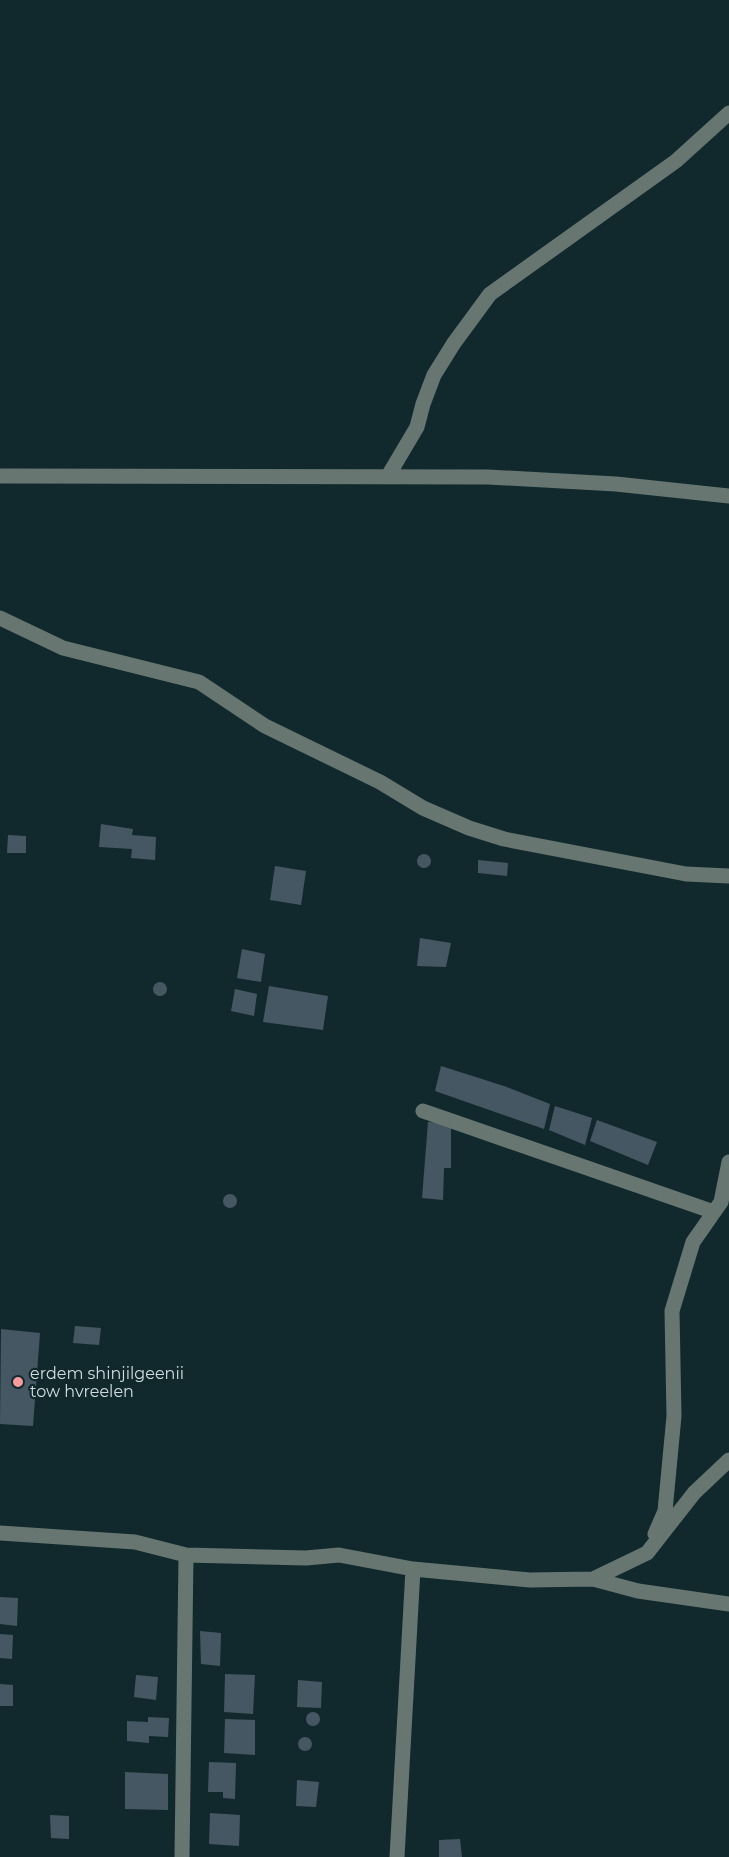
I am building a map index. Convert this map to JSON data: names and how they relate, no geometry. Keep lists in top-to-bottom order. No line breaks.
{"places":["erdem shinjilgeenii tow hvreelen"]}
